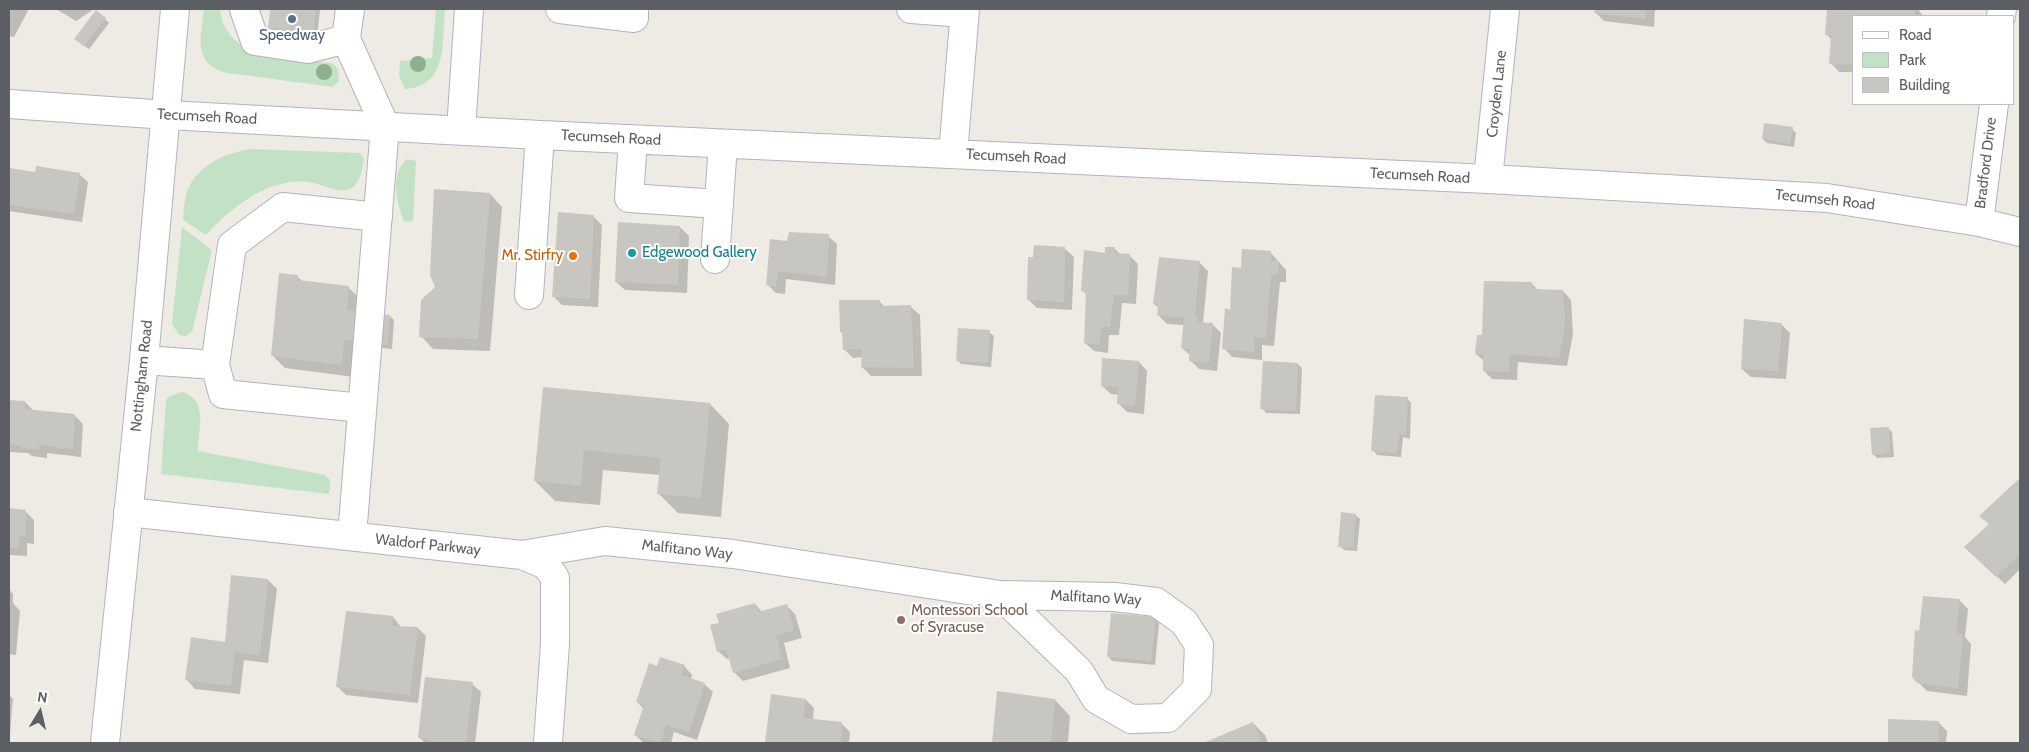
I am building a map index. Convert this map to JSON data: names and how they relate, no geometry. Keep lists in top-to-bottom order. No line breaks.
{"streets":{"street":["Croyden Lane","Tecumseh Road","Bradford Drive","Nottingham Road","Waldorf Parkway","Malfitano Way"]},"crossings":[["Croyden Lane","Tecumseh Road"],["Tecumseh Road","Bradford Drive"],["Tecumseh Road","Nottingham Road"],["Nottingham Road","Waldorf Parkway"],["Waldorf Parkway","Malfitano Way"]],"places":["Speedway","Edgewood Gallery","Mr. Stirfry","Montessori School of Syracuse"],"legend":["Road","Park","Building"],"north":"top"}
